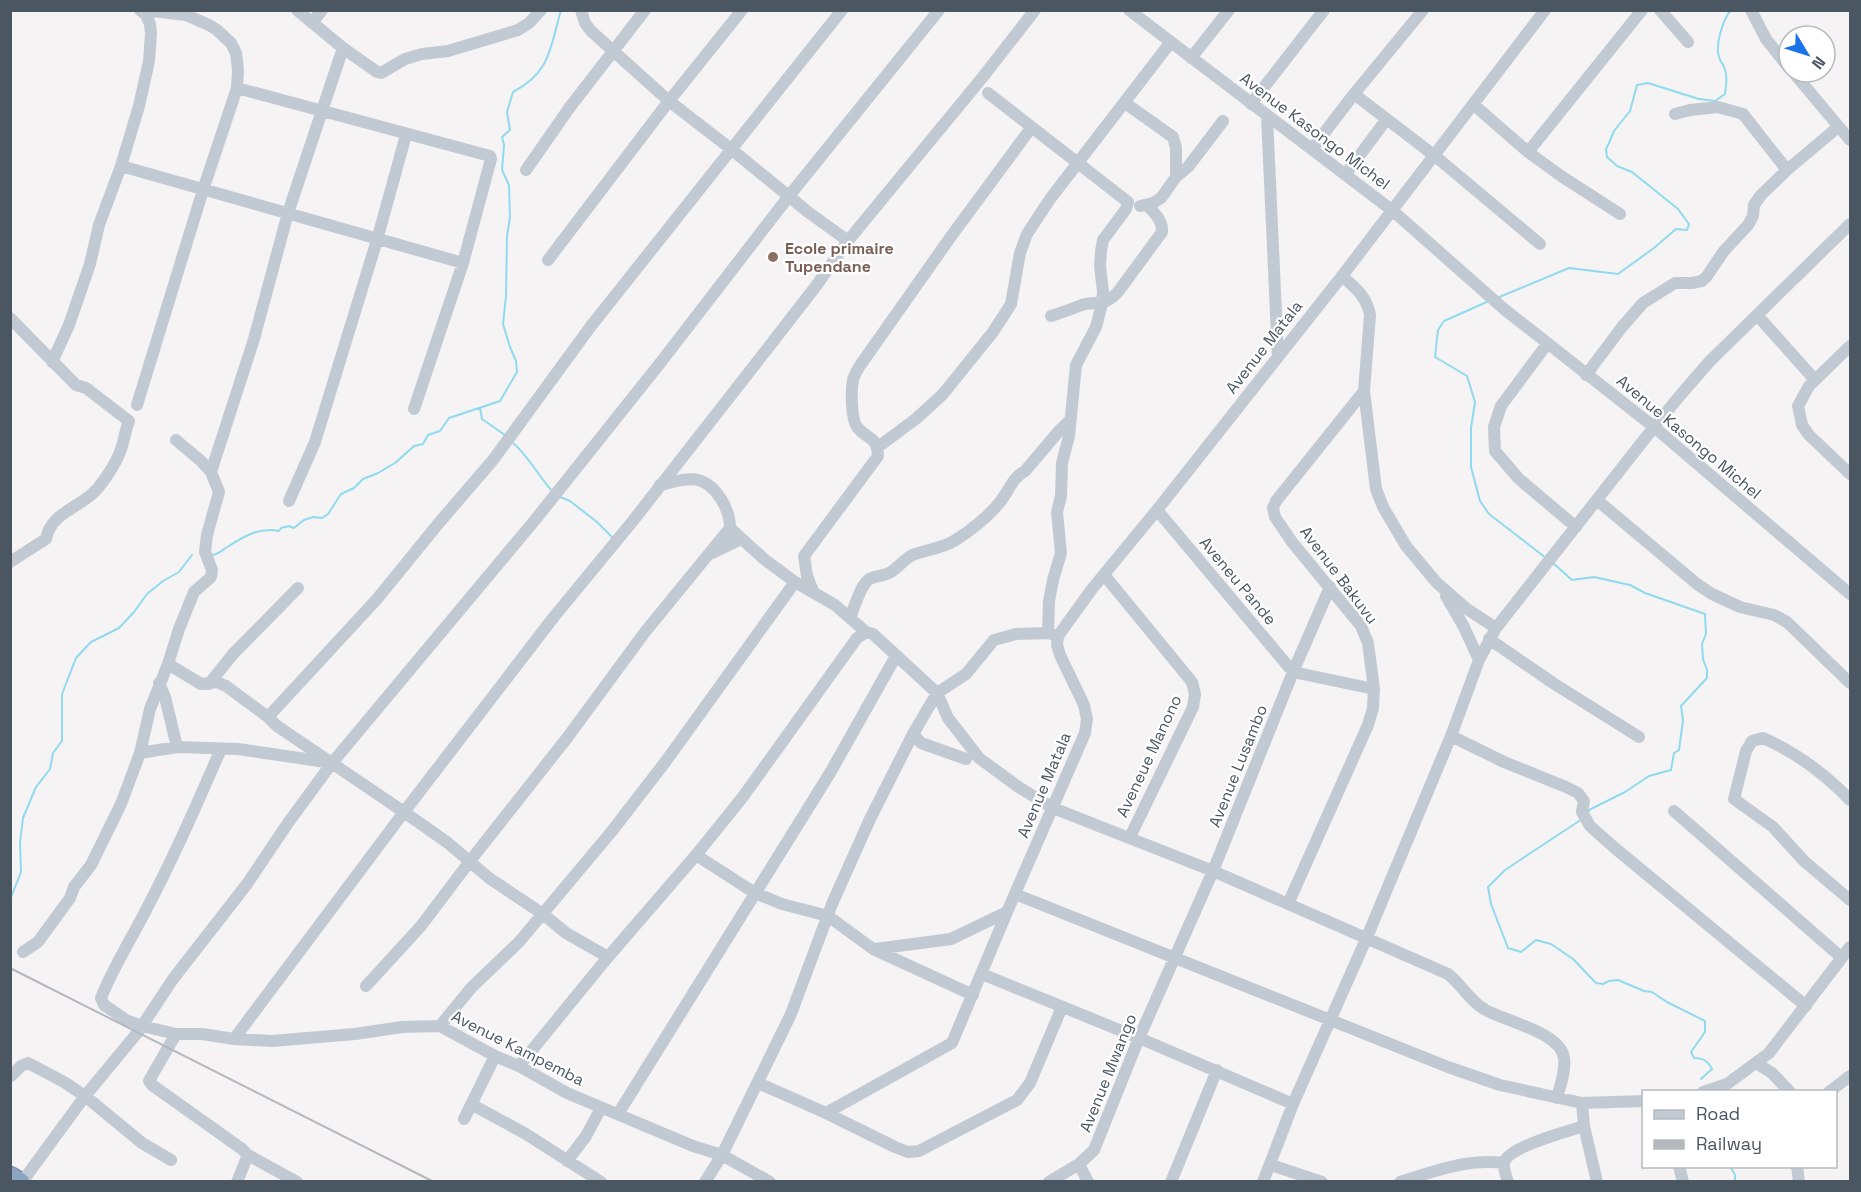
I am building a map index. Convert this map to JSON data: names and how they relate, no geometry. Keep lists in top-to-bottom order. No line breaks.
{"streets":{"street":["Avenue Kasongo Michel","Avenue Matala","Avenue Bakuvu","Aveneu Pande","Aveneue Manono","Avenue Lusambo","Avenue Kampemba","Avenue Mwango"]},"crossings":[["Avenue Kasongo Michel","Avenue Matala"],["Avenue Matala","Aveneu Pande"],["Avenue Matala","Aveneue Manono"],["Avenue Bakuvu","Avenue Lusambo"],["Aveneu Pande","Avenue Lusambo"],["Avenue Lusambo","Avenue Mwango"]],"places":["Ecole primaire Tupendane"],"legend":["Road","Railway"],"north":"bottom right"}
